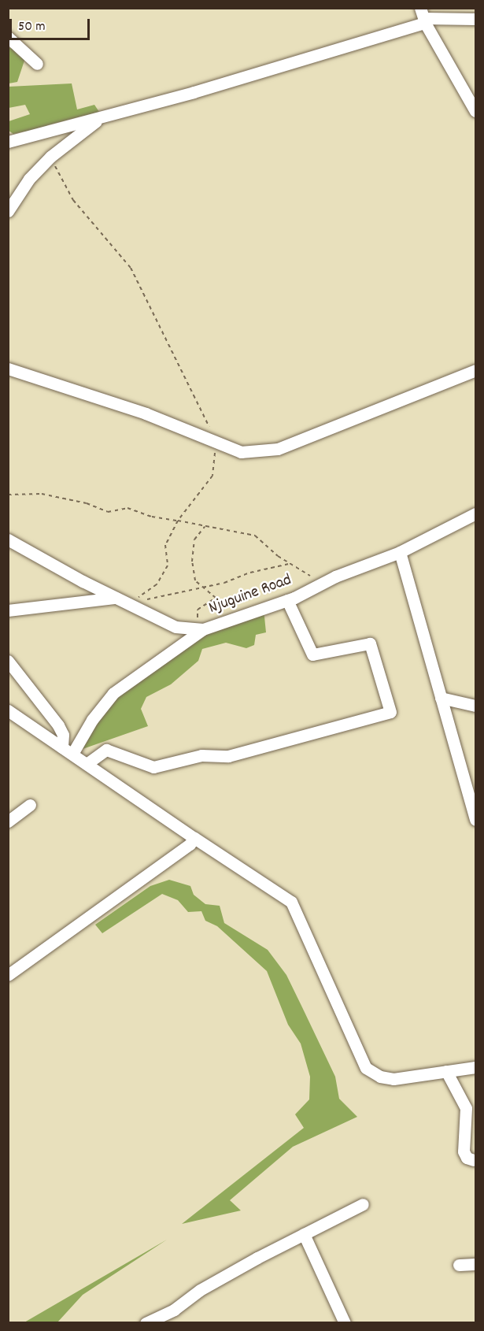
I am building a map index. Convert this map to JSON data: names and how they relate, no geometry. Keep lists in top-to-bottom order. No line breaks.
{"streets":{"street":["Njuguine Road"]},"scale_bar":"50 m"}
